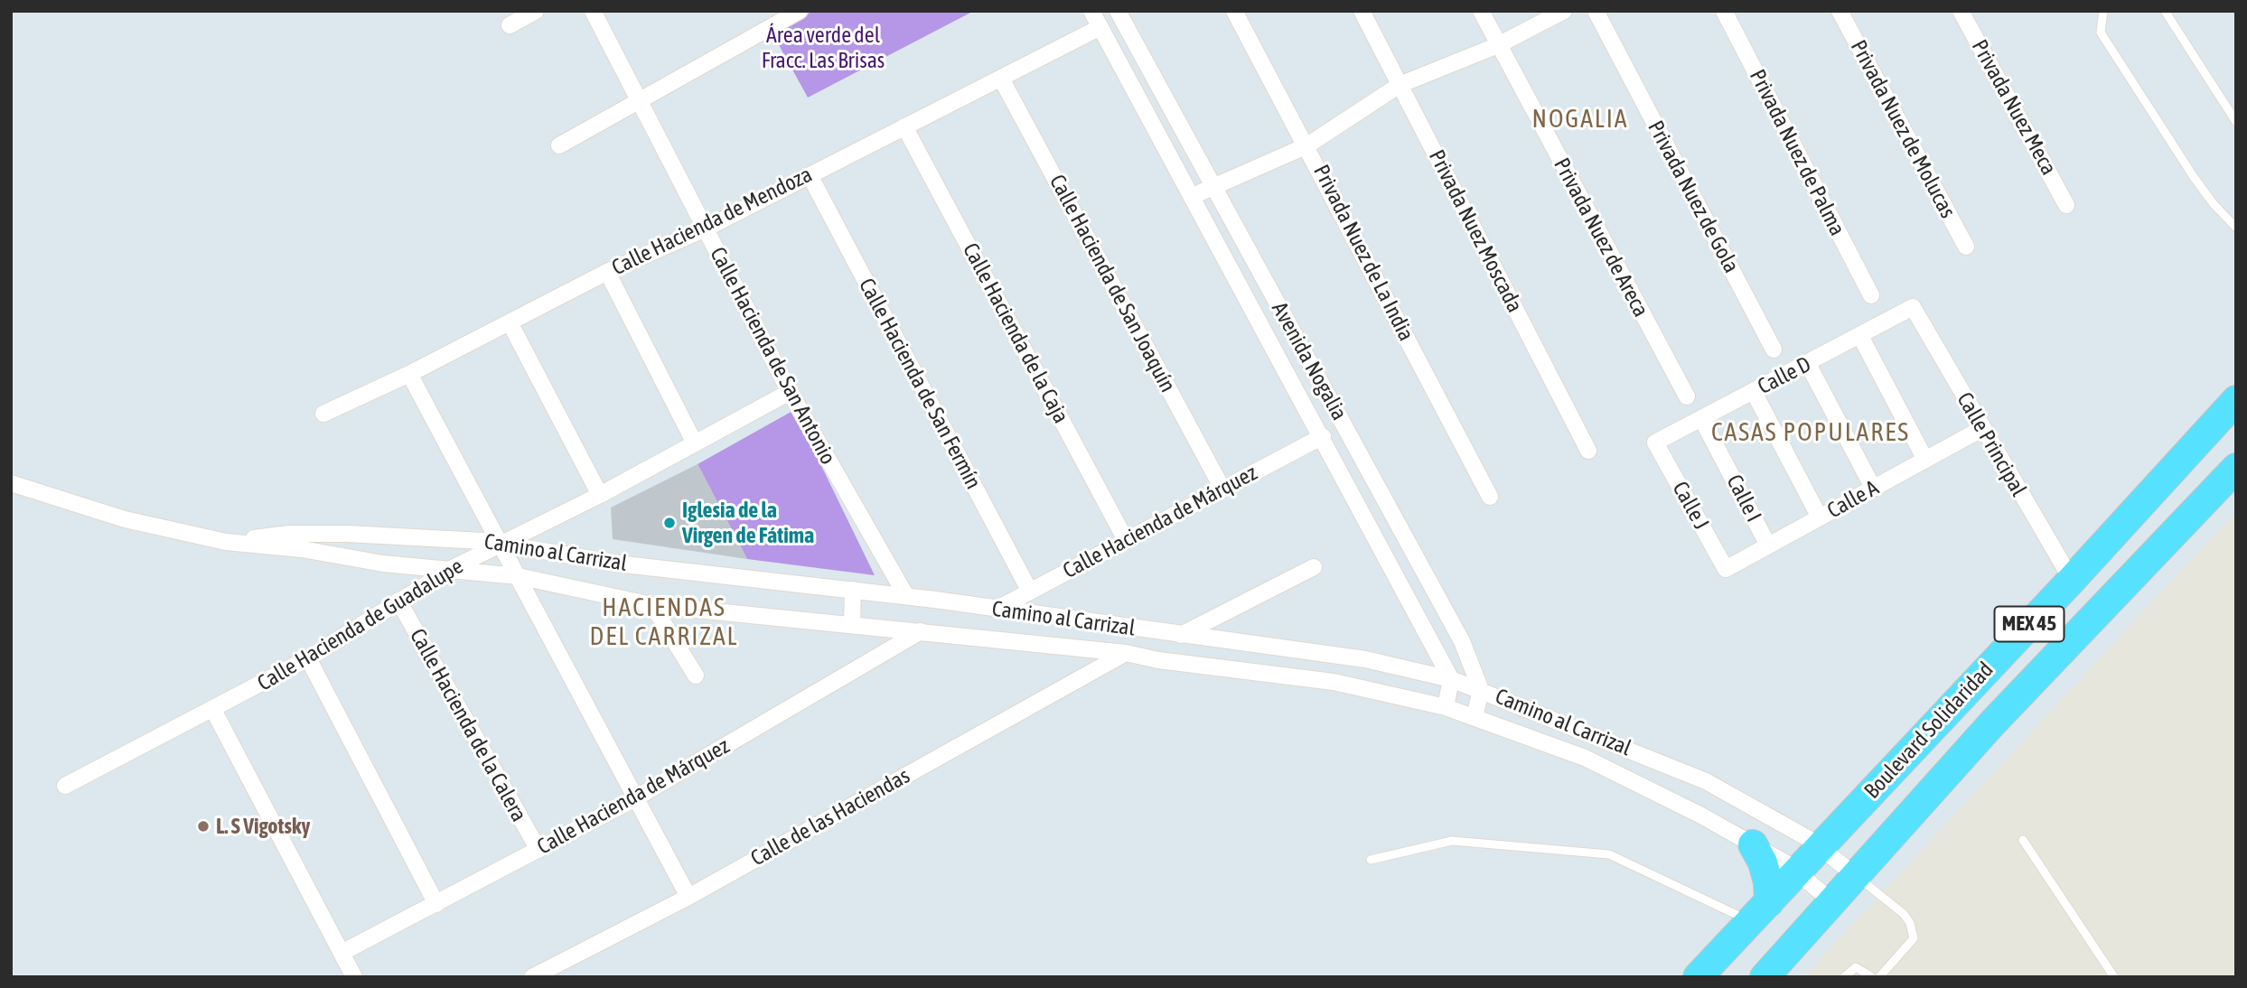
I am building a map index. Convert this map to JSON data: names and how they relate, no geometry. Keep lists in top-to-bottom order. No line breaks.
{"streets":{"highway":["MEX 45","Boulevard Solidaridad"],"street":["Privada Nuez Meca","Privada Nuez de Molucas","Privada Nuez de Palma","Privada Nuez de Gola","Calle Hacienda de Mendoza","Privada Nuez Moscada","Privada Nuez de Areca","Privada Nuez de La India","Calle Hacienda de San Joaquín","Calle Hacienda de la Caja","Calle Hacienda de San Antonio","Avenida Nogalia","Calle D","Calle Hacienda de San Fermín","Calle Principal","Calle I","Calle A","Calle J","Calle Hacienda de Márquez","Camino al Carrizal","Calle Hacienda de Guadalupe","Calle Hacienda de la Calera","Calle de las Haciendas"]},"crossings":[["Calle Hacienda de Mendoza","Calle Hacienda de San Joaquín"],["Calle Hacienda de Mendoza","Calle Hacienda de la Caja"],["Calle Hacienda de Mendoza","Calle Hacienda de San Antonio"],["Calle Hacienda de Mendoza","Avenida Nogalia"],["Calle Hacienda de Mendoza","Calle Hacienda de San Fermín"],["Calle Hacienda de San Joaquín","Calle Hacienda de Márquez"],["Calle Hacienda de la Caja","Calle Hacienda de Márquez"],["Calle Hacienda de San Antonio","Camino al Carrizal"],["Calle Hacienda de San Antonio","Calle Hacienda de Guadalupe"],["Avenida Nogalia","Calle Hacienda de Márquez"],["Avenida Nogalia","Camino al Carrizal"],["Calle D","Calle Principal"],["Calle D","Calle I"],["Calle D","Calle J"],["Calle Hacienda de San Fermín","Calle Hacienda de Márquez"],["Calle Principal","Calle A"],["Calle Principal","Boulevard Solidaridad"],["Calle I","Calle A"],["Calle A","Calle J"],["Calle Hacienda de Márquez","Camino al Carrizal"],["Calle Hacienda de Márquez","Calle Hacienda de la Calera"],["Camino al Carrizal","Calle Hacienda de Guadalupe"],["Camino al Carrizal","Boulevard Solidaridad"],["Camino al Carrizal","Calle de las Haciendas"],["Calle Hacienda de Guadalupe","Calle Hacienda de la Calera"]],"districts":["NOGALIA","CASAS POPULARES","HACIENDAS DEL CARRIZAL"],"parks":["Área verde del Fracc. Las Brisas"],"places":["Iglesia de la Virgen de Fátima","L. S Vigotsky"]}
